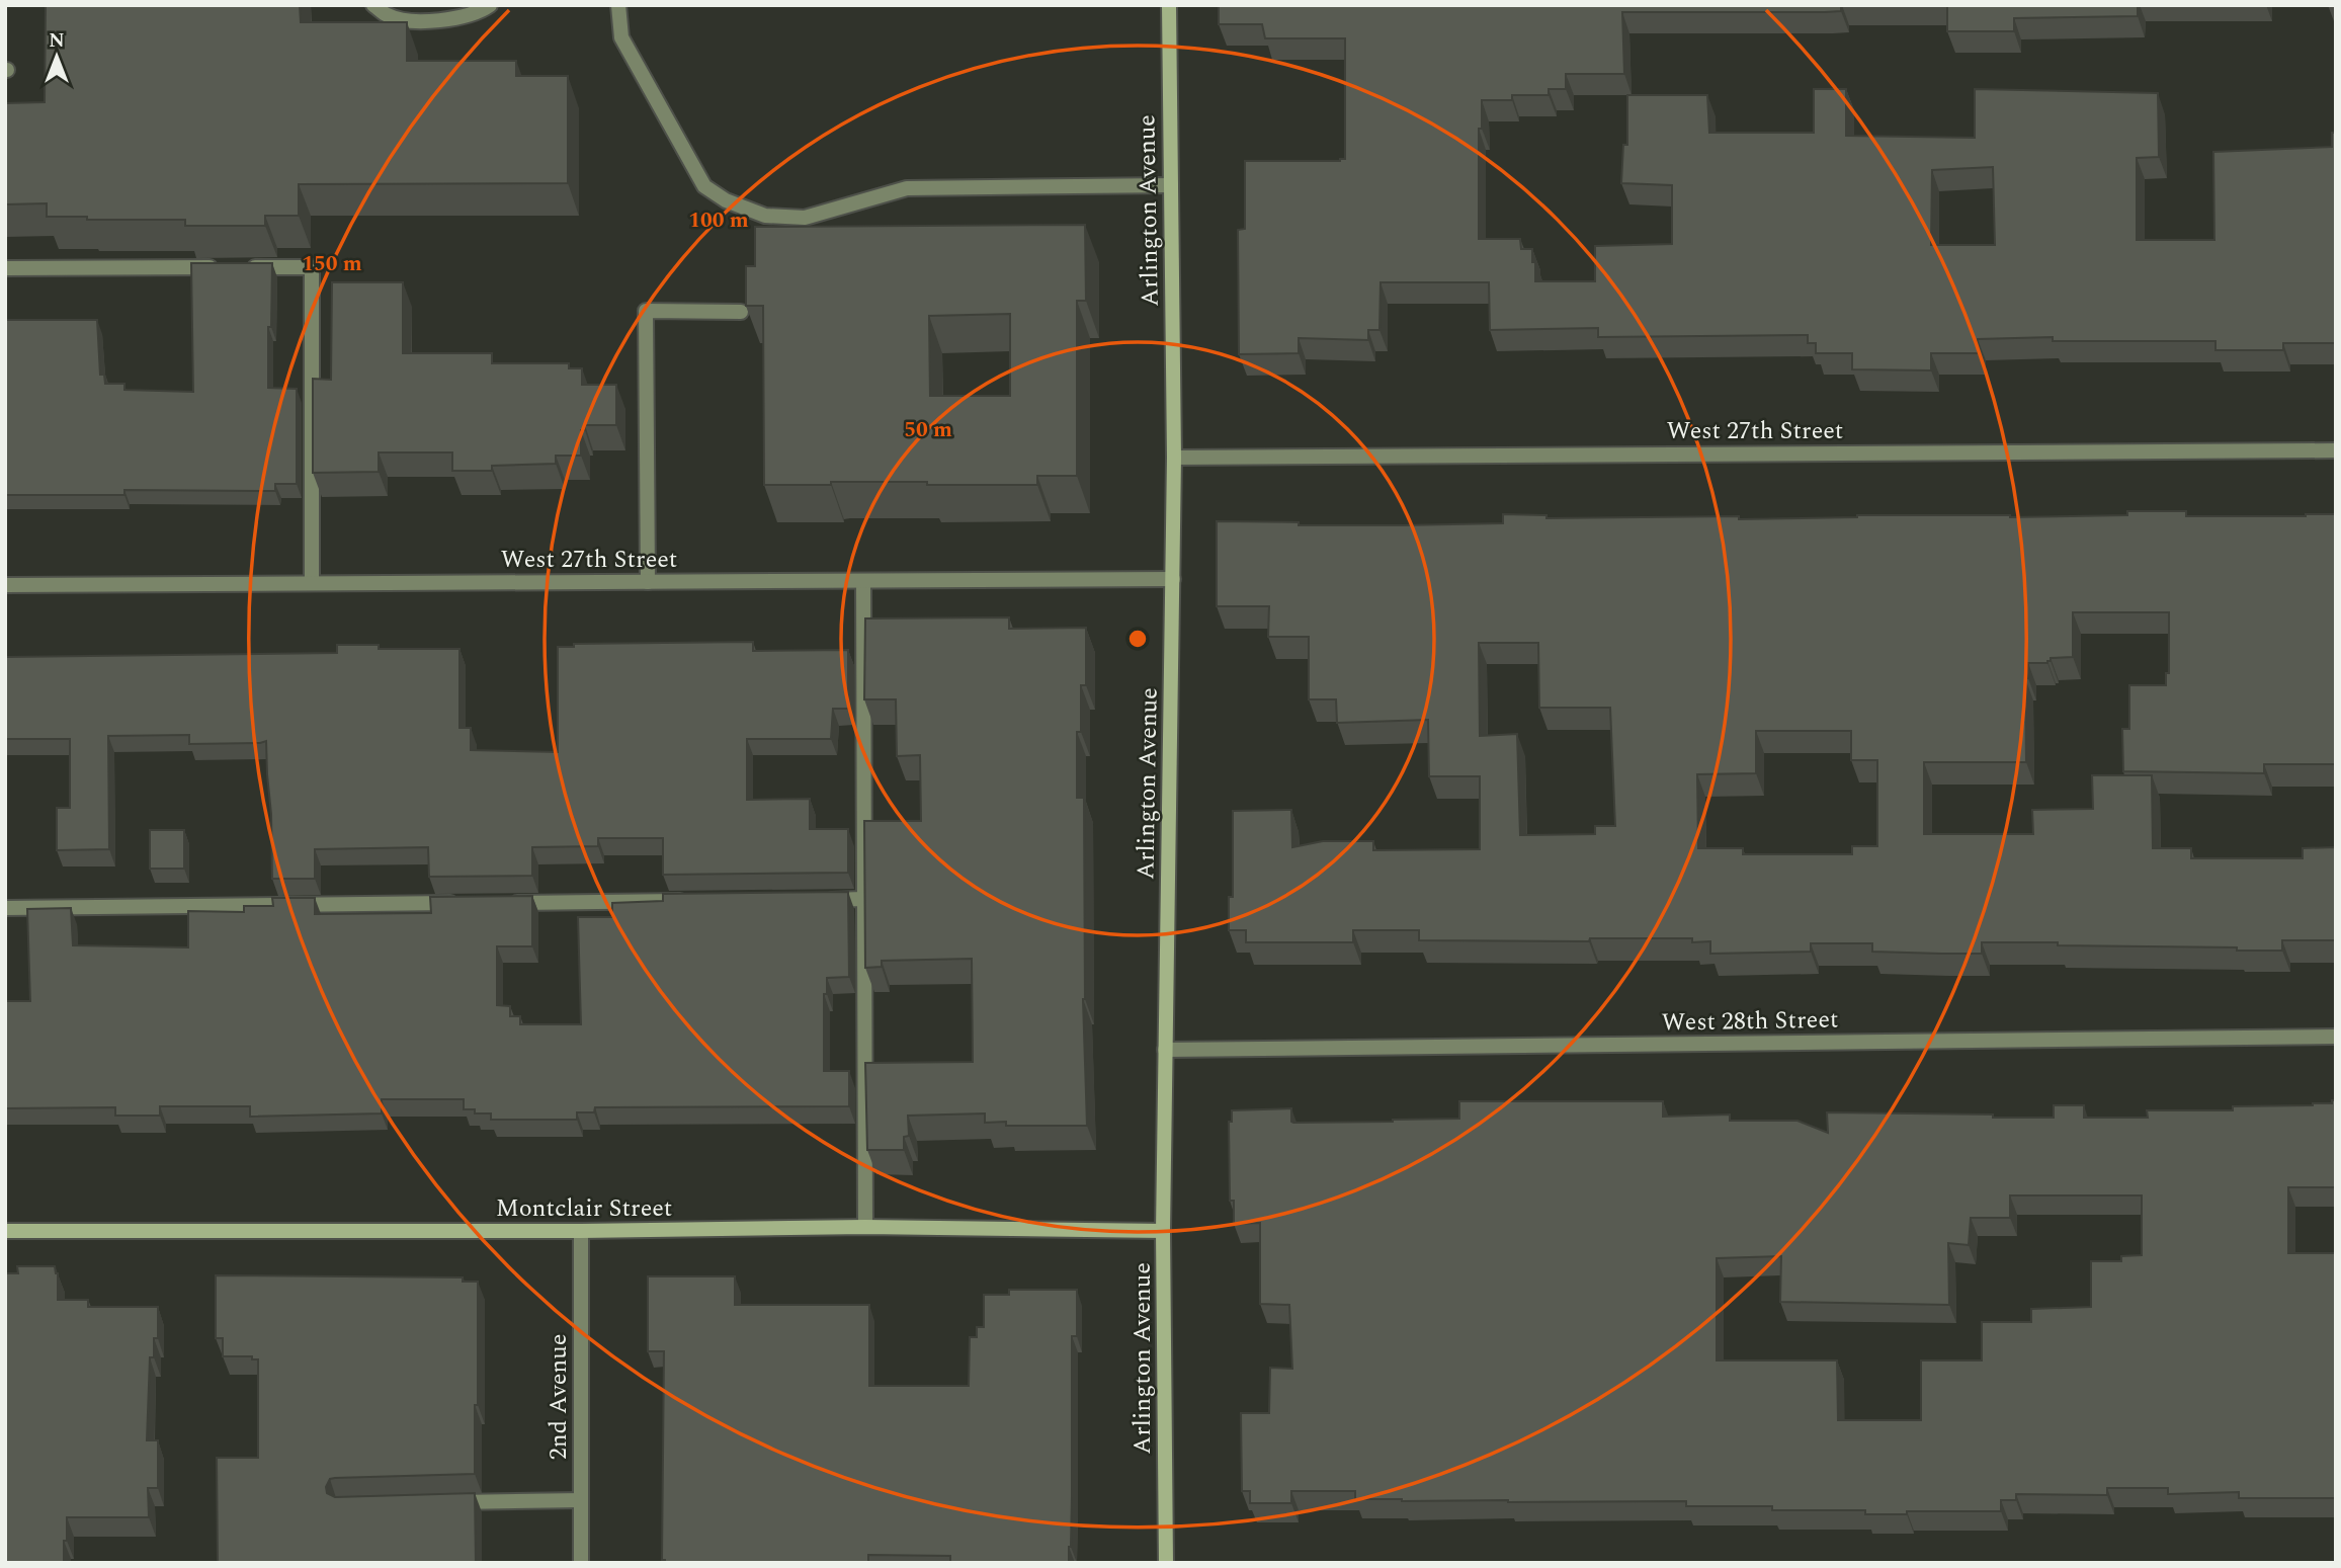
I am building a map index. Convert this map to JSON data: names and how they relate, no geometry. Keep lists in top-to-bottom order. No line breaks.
{"streets":{"main road":["Arlington Avenue","Montclair Street"],"street":["West 27th Street","West 28th Street","2nd Avenue"]},"crossings":[["Arlington Avenue","West 27th Street"],["Arlington Avenue","West 28th Street"],["Arlington Avenue","Montclair Street"],["Montclair Street","2nd Avenue"]],"north":"top","rings":["100 m","150 m","50 m"]}
